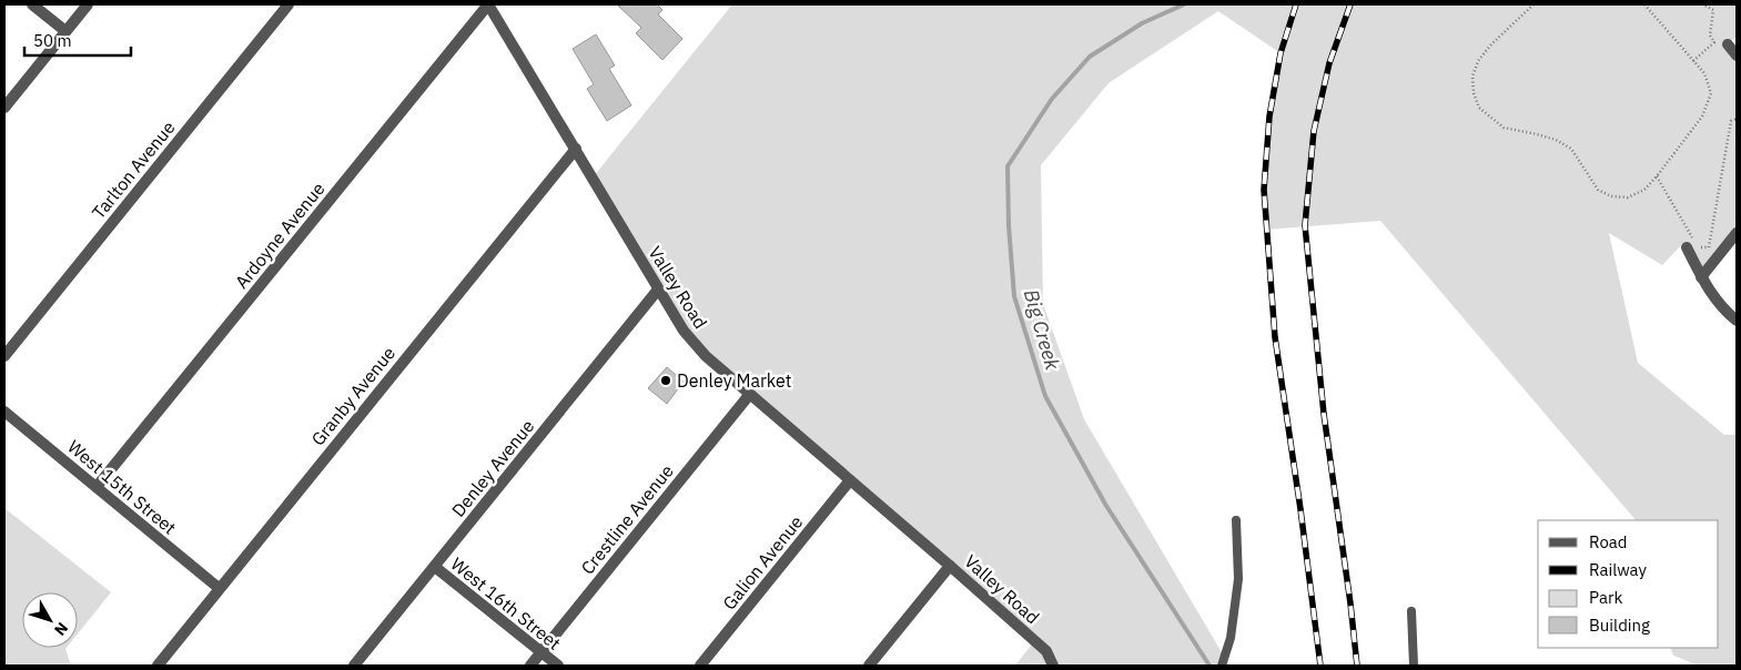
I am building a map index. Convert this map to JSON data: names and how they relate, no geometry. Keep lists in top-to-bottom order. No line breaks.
{"streets":{"street":["Tarlton Avenue","Ardoyne Avenue","Valley Road","Granby Avenue","Denley Avenue","West 15th Street","Crestline Avenue","Galion Avenue","West 16th Street"]},"crossings":[["Ardoyne Avenue","Valley Road"],["Ardoyne Avenue","West 15th Street"],["Valley Road","Granby Avenue"],["Valley Road","Denley Avenue"],["Valley Road","Crestline Avenue"],["Valley Road","Galion Avenue"],["Granby Avenue","West 15th Street"],["Denley Avenue","West 16th Street"],["Crestline Avenue","West 16th Street"]],"water":["Big Creek"],"places":["Denley Market"],"legend":["Road","Railway","Park","Building"],"scale_bar":"50 m","north":"bottom right"}
